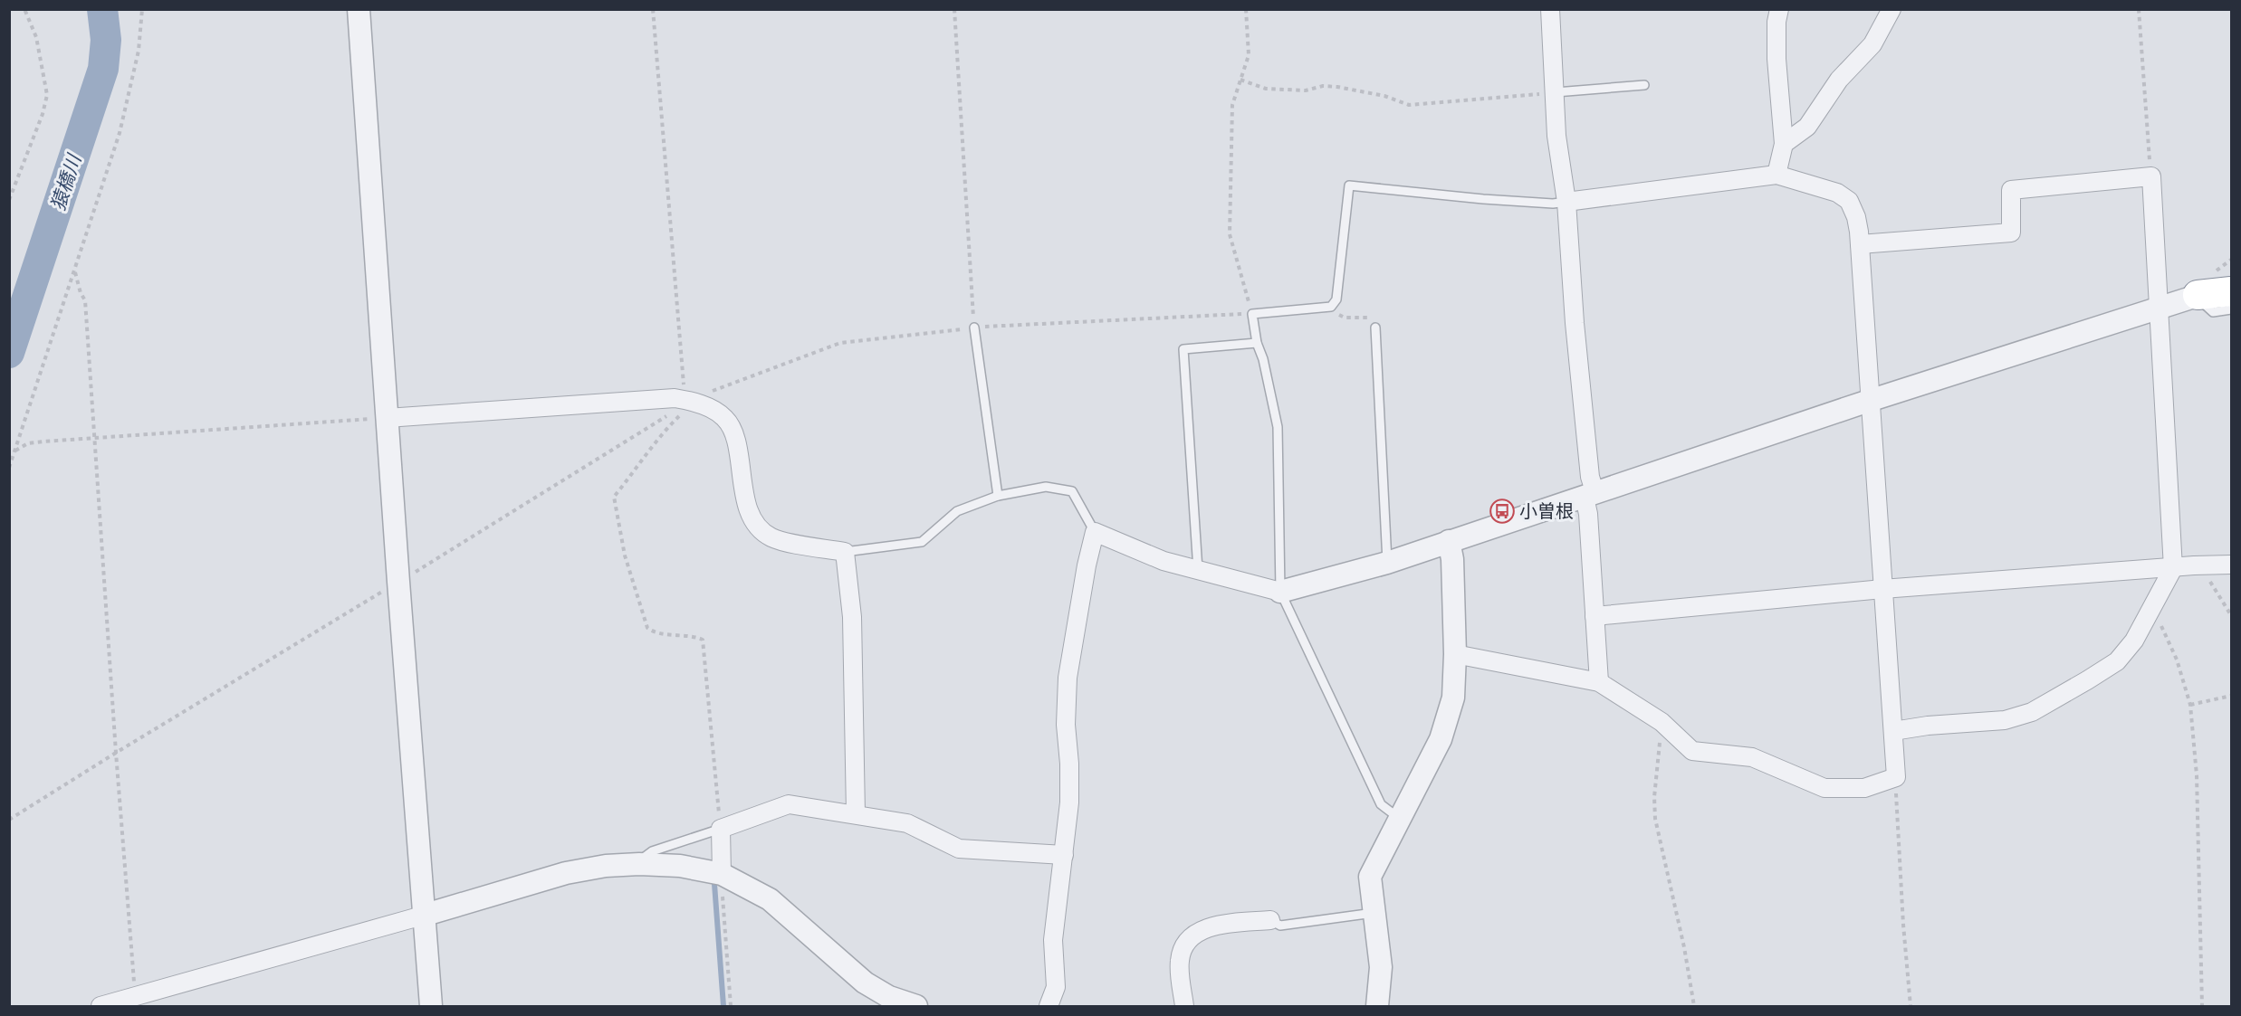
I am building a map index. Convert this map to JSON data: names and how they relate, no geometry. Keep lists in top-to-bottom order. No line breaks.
{"water":["猿橋川"],"places":{"bus stop":["小曽根"]}}
